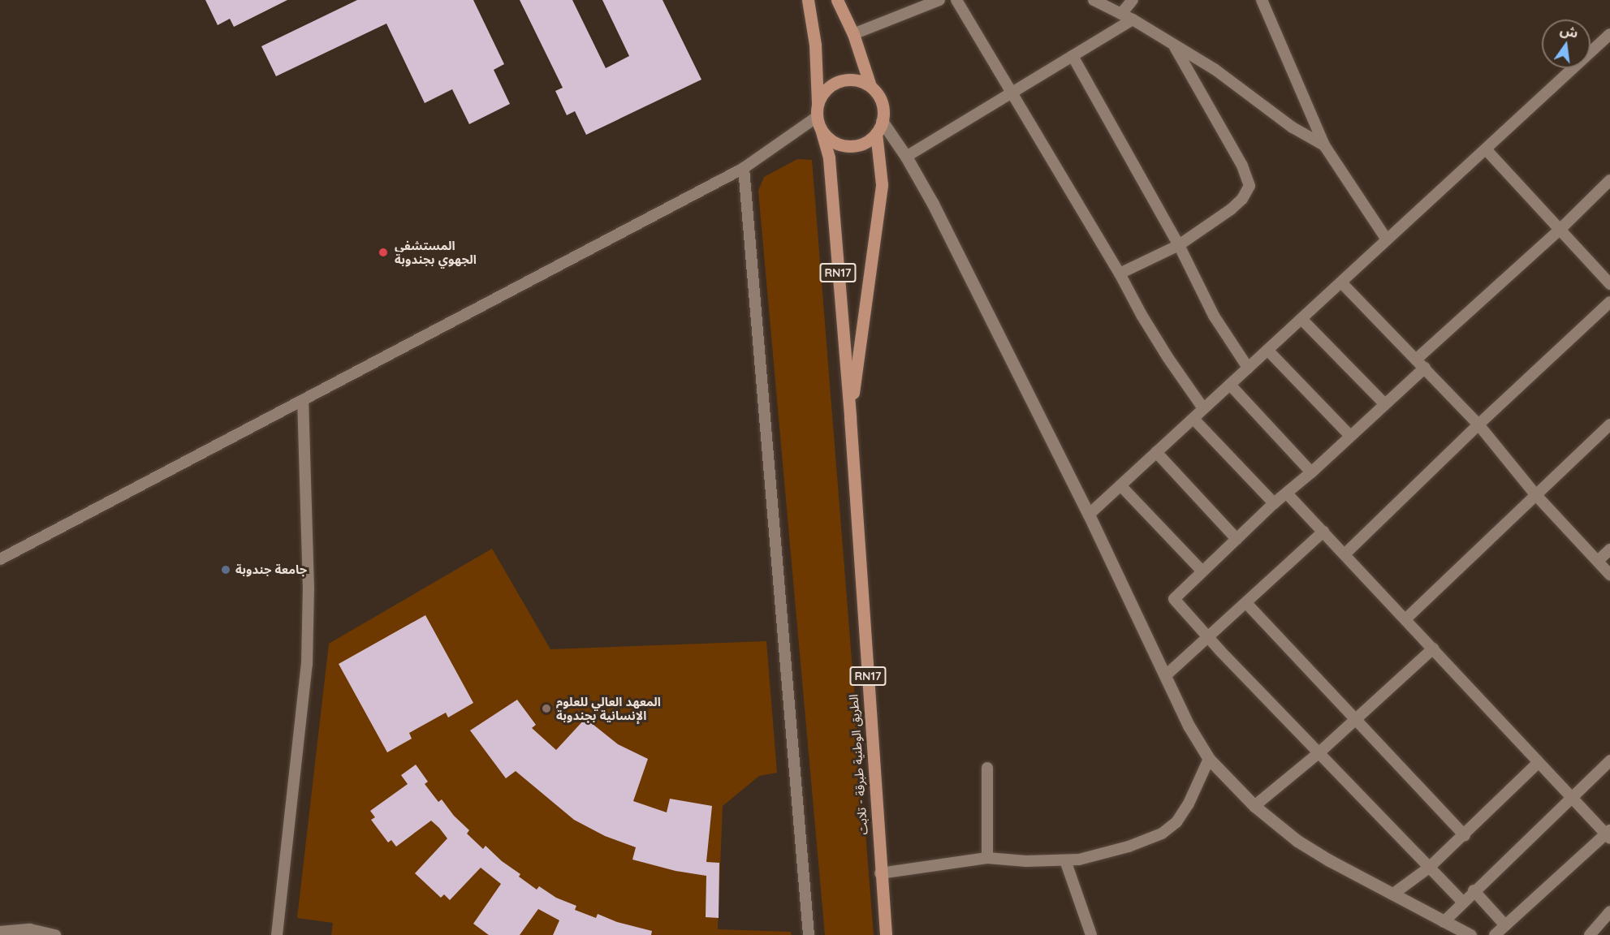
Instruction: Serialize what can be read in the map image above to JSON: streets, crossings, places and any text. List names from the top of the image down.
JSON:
{
  "streets": {
    "main road": ["RN17", "الطريق الوطنية طبرقة - تلابت"]
  },
  "crossings": [
    ["RN17", "الطريق الوطنية طبرقة - تلابت"]
  ],
  "places": ["المستشفى الجهوي بجندوبة", "جامعة جندوبة", "المعهد العالي للعلوم الإنسانية بجندوبة"],
  "north": "top"
}
